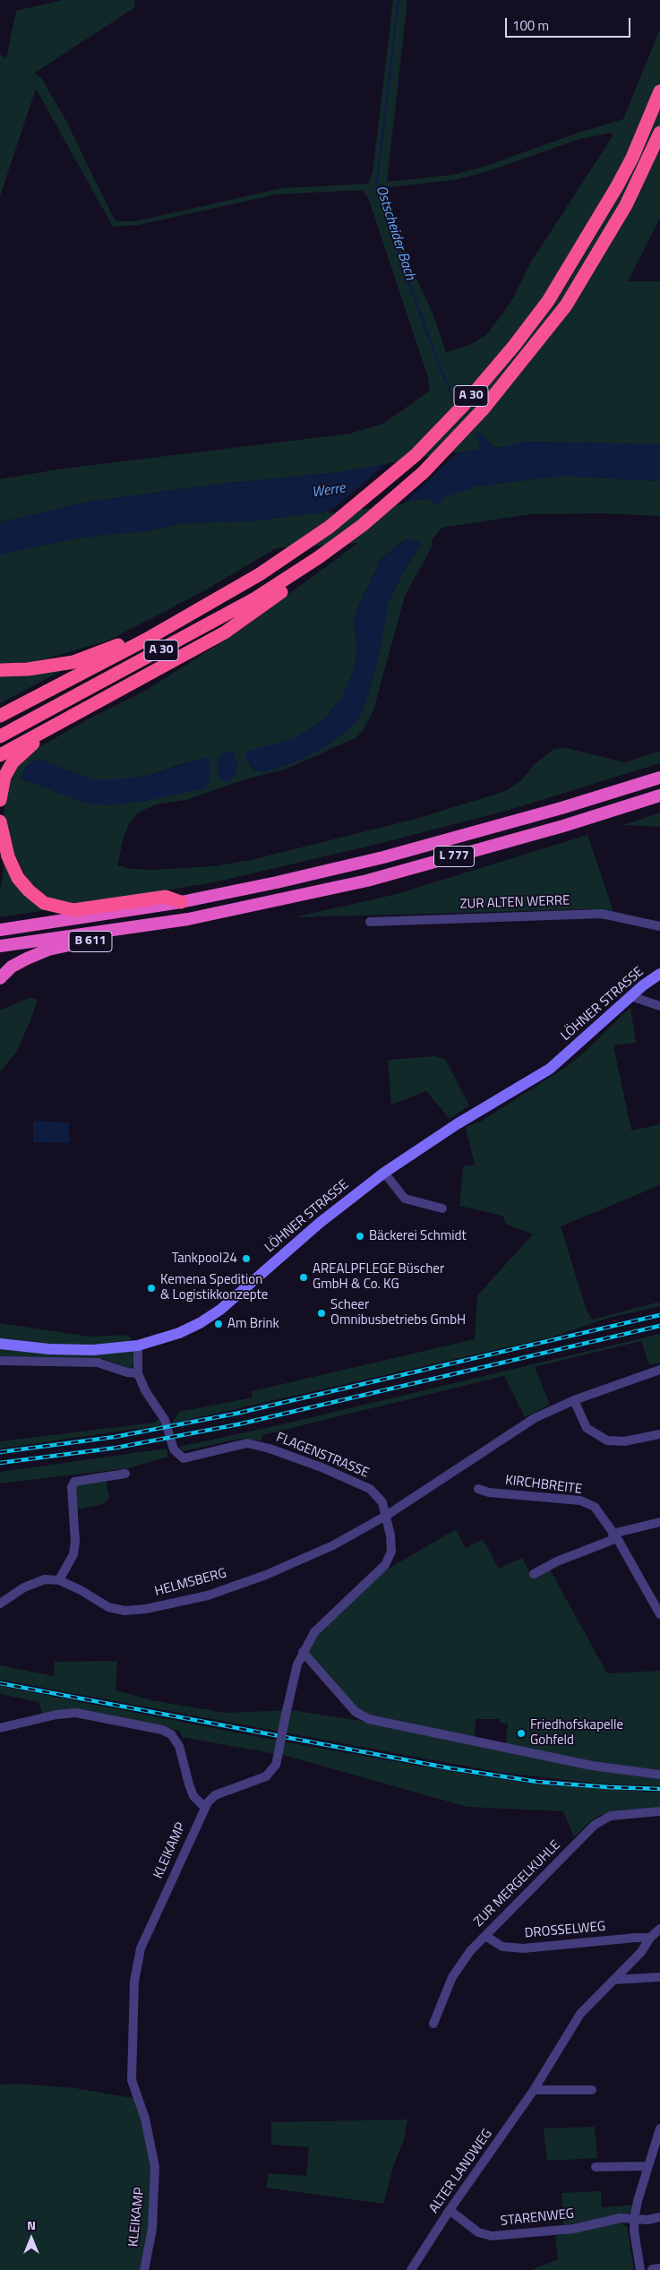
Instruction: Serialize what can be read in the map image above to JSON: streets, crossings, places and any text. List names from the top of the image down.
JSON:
{
  "streets": {
    "highway": ["A 30", "L 777", "B 611"],
    "main road": ["LÖHNER STRASSE"],
    "street": [
      "ZUR ALTEN WERRE",
      "FLAGENSTRASSE",
      "KIRCHBREITE",
      "HELMSBERG",
      "KLEIKAMP",
      "ZUR MERGELKUHLE",
      "DROSSELWEG",
      "ALTER LANDWEG",
      "STARENWEG"
    ]
  },
  "crossings": [
    ["L 777", "B 611"],
    ["LÖHNER STRASSE", "FLAGENSTRASSE"],
    ["FLAGENSTRASSE", "HELMSBERG"],
    ["FLAGENSTRASSE", "KLEIKAMP"],
    ["HELMSBERG", "KLEIKAMP"],
    ["ZUR MERGELKUHLE", "DROSSELWEG"],
    ["DROSSELWEG", "ALTER LANDWEG"],
    ["ALTER LANDWEG", "STARENWEG"]
  ],
  "water": ["Ostscheider Bach", "Werre"],
  "places": [
    "Bäckerei Schmidt",
    "Tankpool24",
    "AREALPFLEGE Büscher GmbH & Co. KG",
    "Kemena Spedition & Logistikkonzepte",
    "Scheer Omnibusbetriebs GmbH",
    "Am Brink",
    "Friedhofskapelle Gohfeld"
  ],
  "scale_bar": "100 m",
  "north": "top"
}
